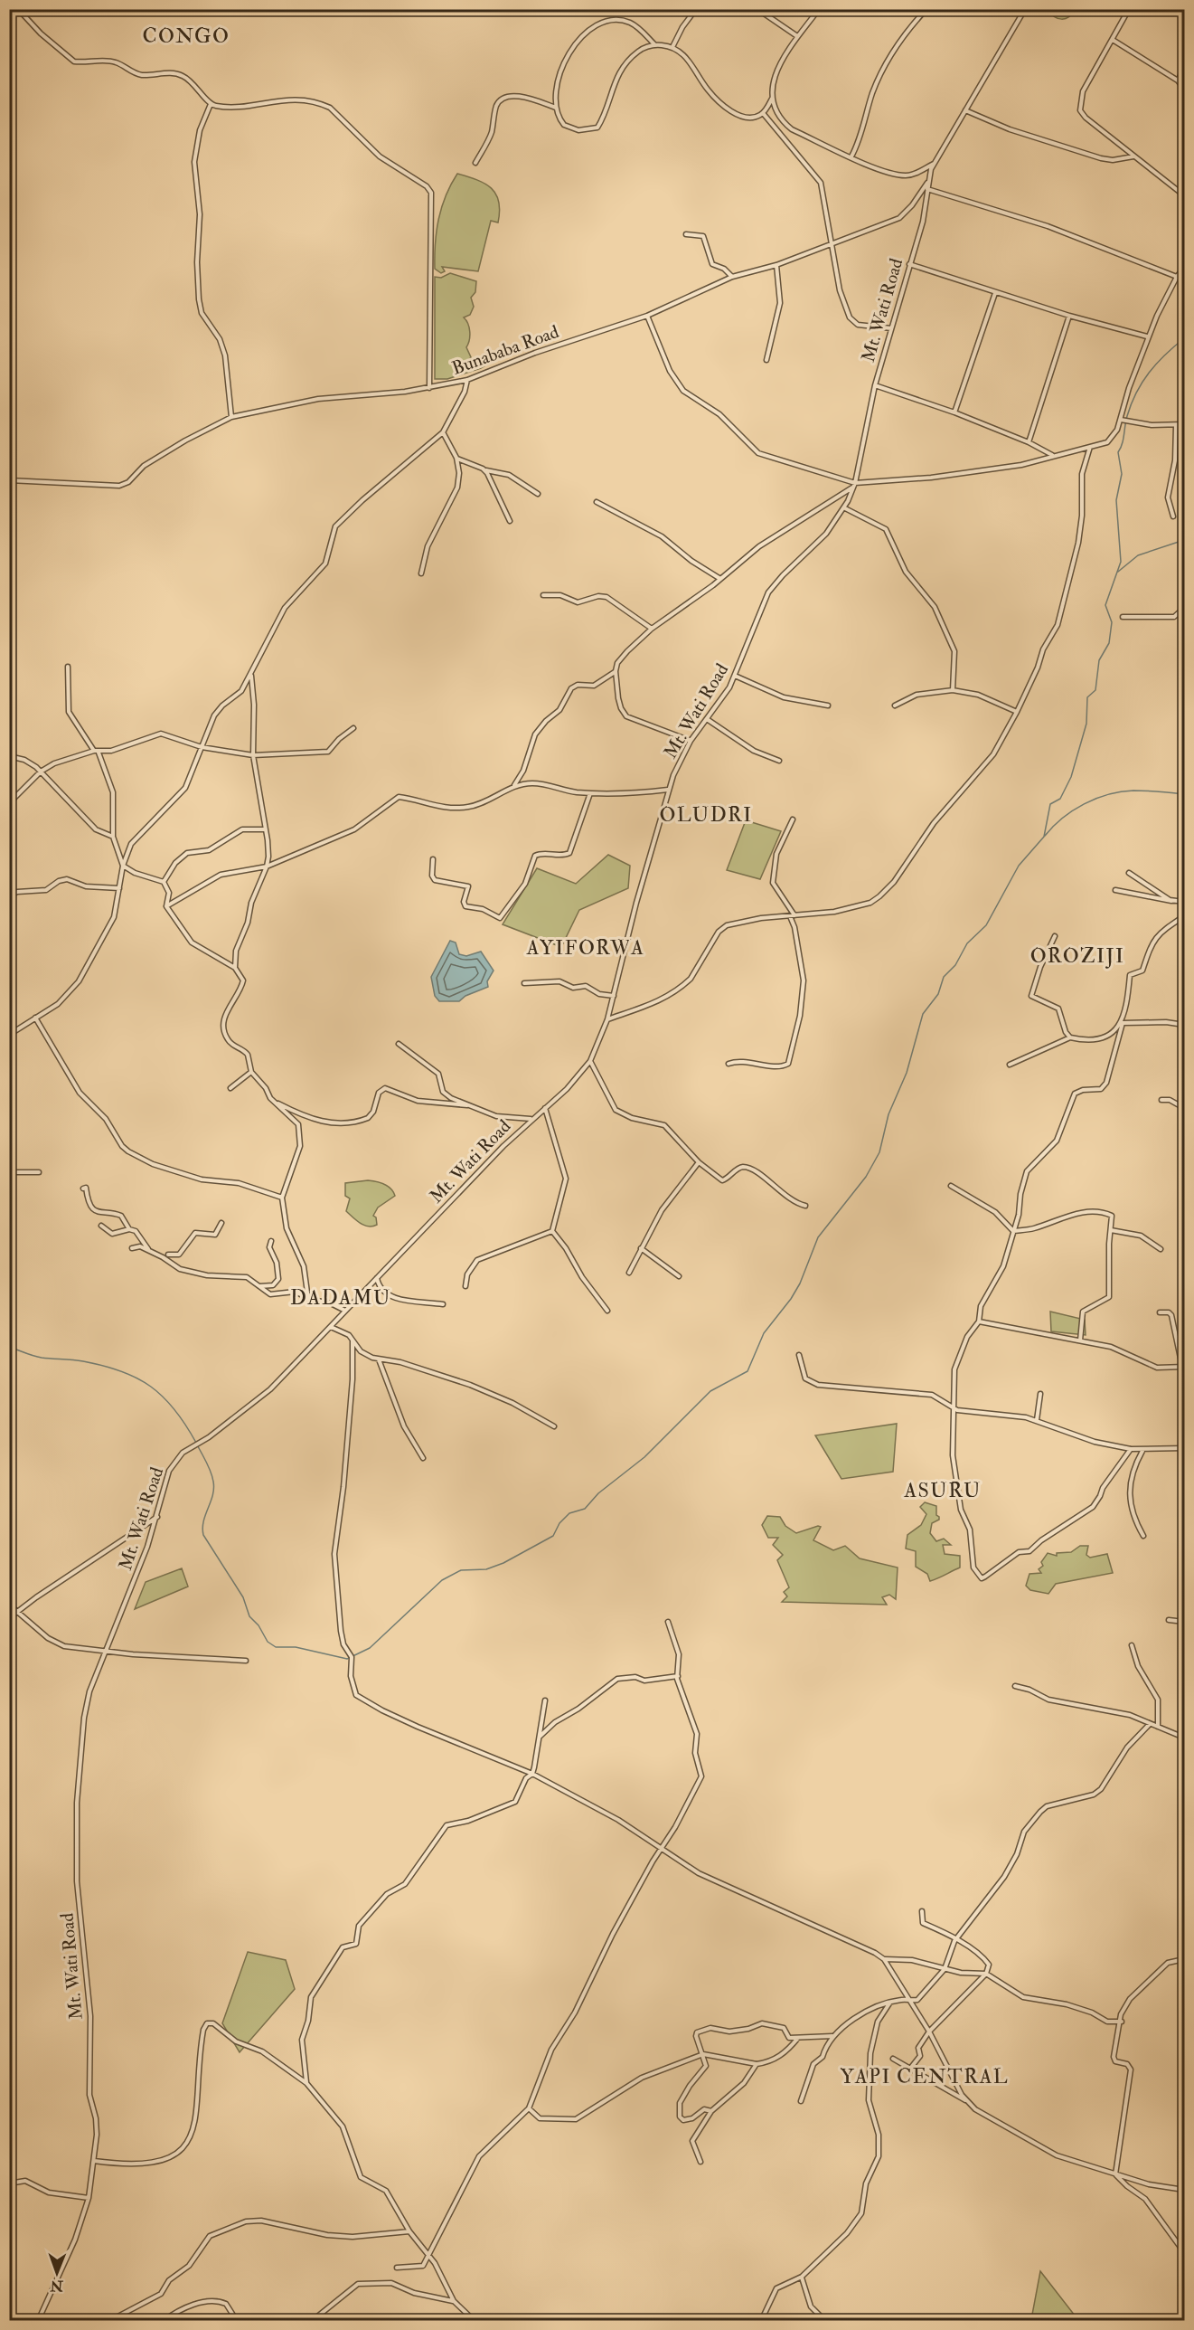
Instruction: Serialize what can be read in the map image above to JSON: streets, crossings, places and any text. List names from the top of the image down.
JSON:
{
  "streets": {
    "street": ["Mt. Wati Road", "Bunababa Road"]
  },
  "crossings": [
    ["Mt. Wati Road", "Bunababa Road"]
  ],
  "districts": [
    "CONGO",
    "OLUDRI",
    "AYIFORWA",
    "OROZIJI",
    "DADAMU",
    "ASURU",
    "YAPI CENTRAL"
  ],
  "north": "bottom"
}
